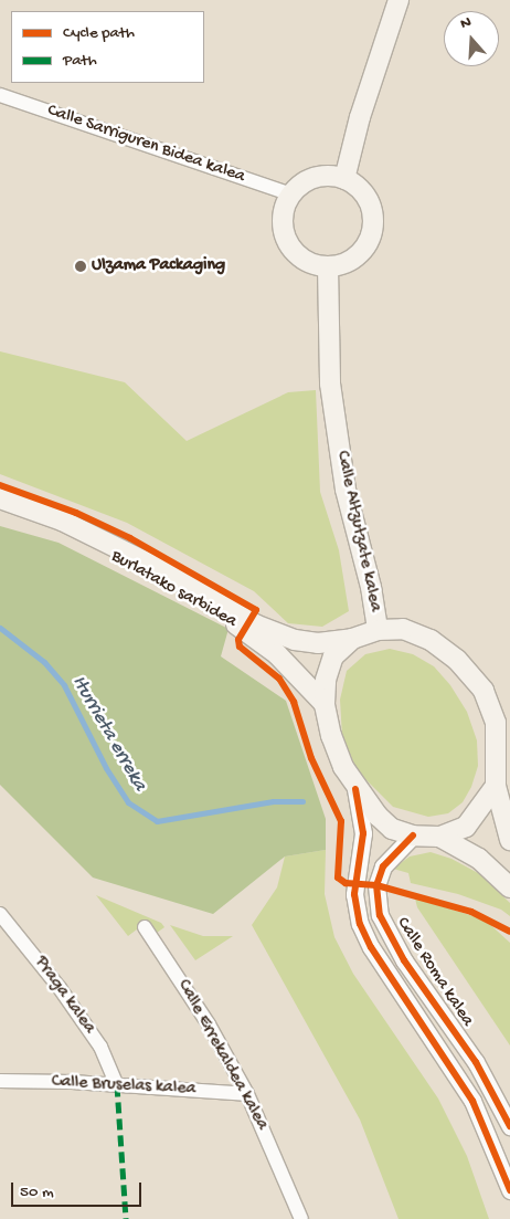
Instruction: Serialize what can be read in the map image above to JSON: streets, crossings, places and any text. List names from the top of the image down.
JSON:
{
  "streets": {
    "main road": ["Calle Altzutzate kalea", "Burlatako sarbidea"],
    "street": [
      "Calle Sarriguren Bidea kalea",
      "Calle Roma kalea",
      "Praga kalea",
      "Calle Errekaldea kalea",
      "Calle Bruselas kalea"
    ]
  },
  "crossings": [
    ["Calle Sarriguren Bidea kalea", "Calle Altzutzate kalea"],
    ["Calle Altzutzate kalea", "Burlatako sarbidea"],
    ["Calle Altzutzate kalea", "Calle Roma kalea"],
    ["Burlatako sarbidea", "Calle Roma kalea"],
    ["Praga kalea", "Calle Bruselas kalea"],
    ["Calle Errekaldea kalea", "Calle Bruselas kalea"]
  ],
  "water": ["Iturrieta erreka"],
  "places": ["Ulzama Packaging"],
  "legend": ["Cycle path", "Path"],
  "scale_bar": "50 m",
  "north": "top"
}
